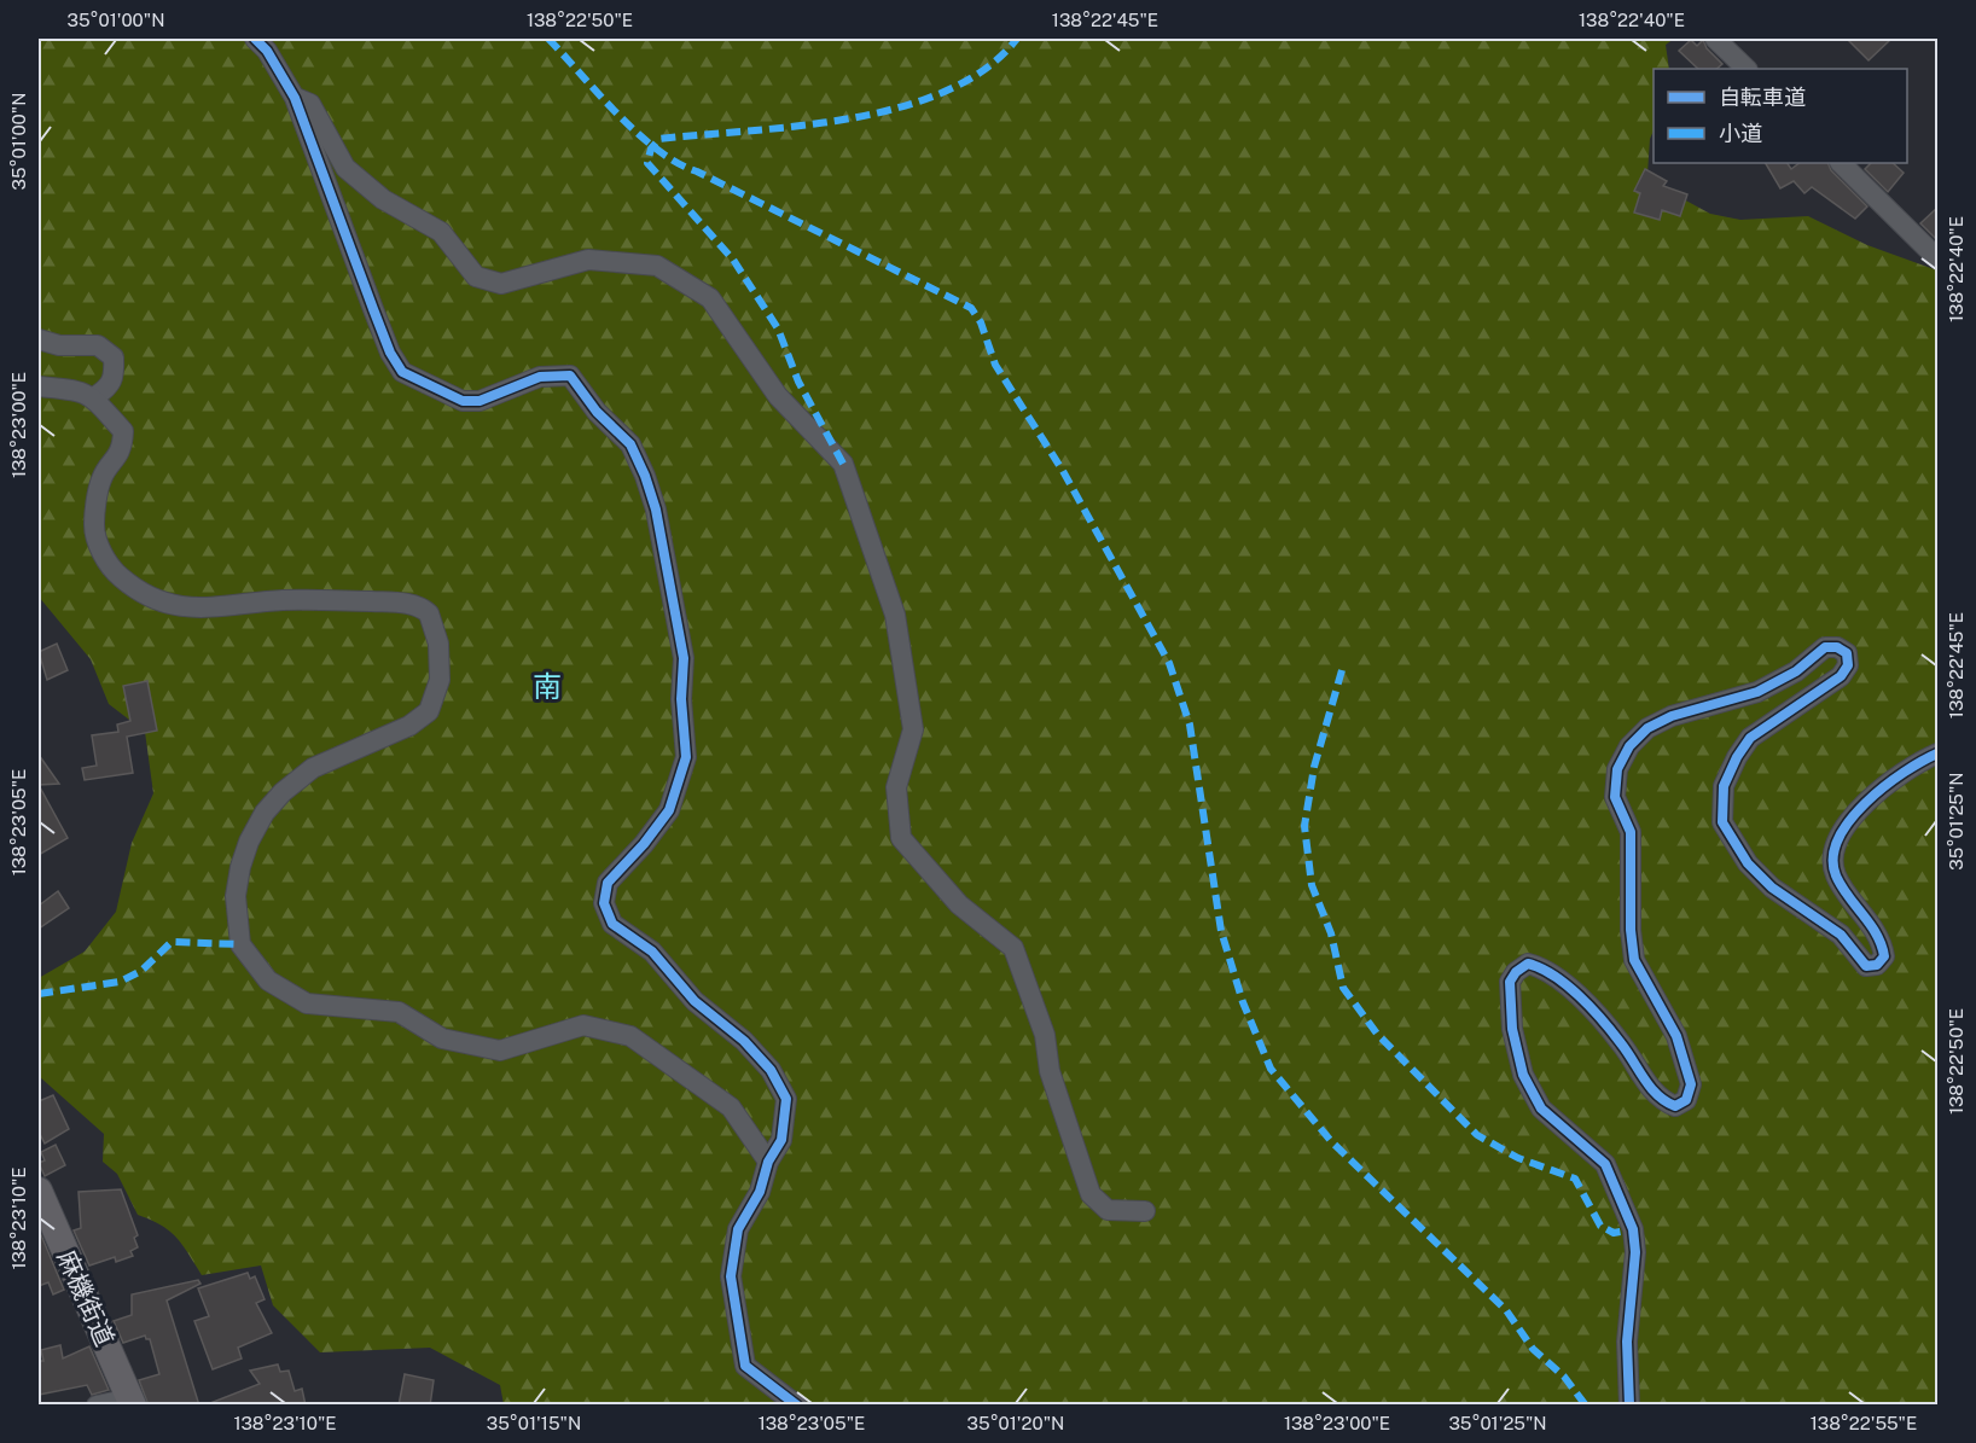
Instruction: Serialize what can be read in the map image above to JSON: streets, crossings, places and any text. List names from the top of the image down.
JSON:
{
  "streets": {
    "street": ["麻機街道"]
  },
  "districts": ["南"],
  "legend": ["自転車道", "小道"],
  "coordinates": [
    "35°01'00\"N",
    "138°22'50\"E",
    "138°22'45\"E",
    "138°22'40\"E",
    "138°23'00\"E",
    "35°01'25\"N",
    "138°23'05\"E",
    "138°23'10\"E",
    "35°01'15\"N",
    "35°01'20\"N",
    "138°22'55\"E"
  ]
}
